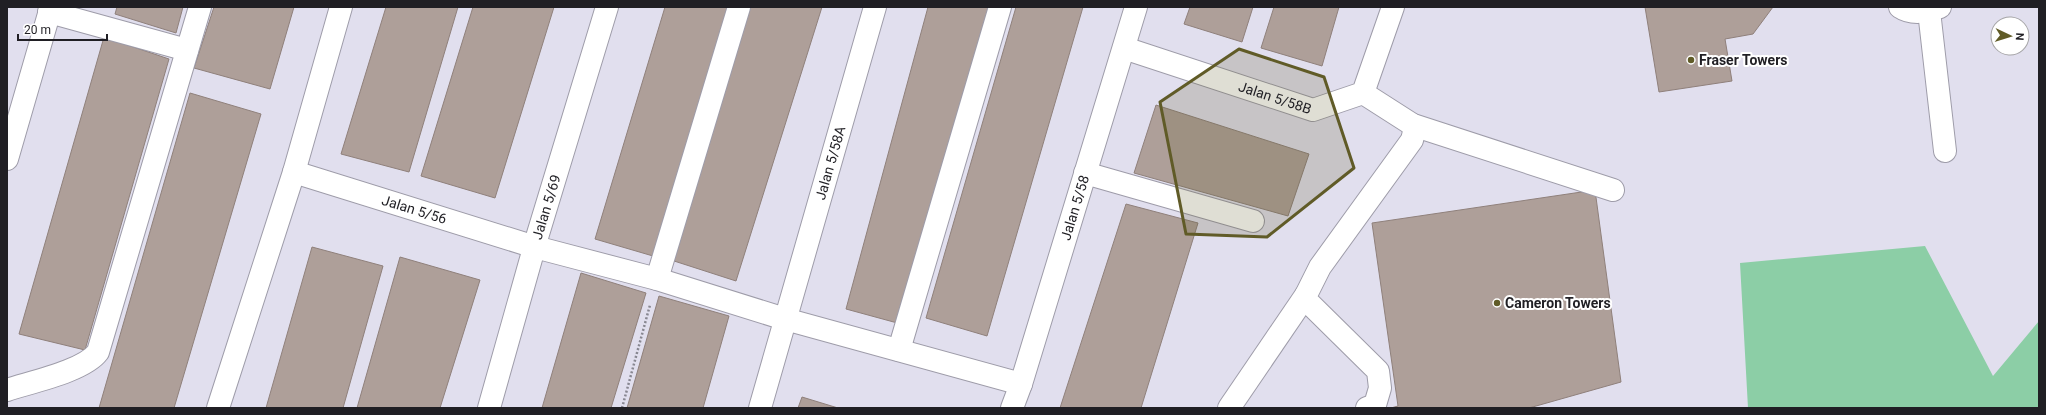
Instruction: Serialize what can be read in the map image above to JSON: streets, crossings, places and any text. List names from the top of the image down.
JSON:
{
  "streets": {
    "street": [
      "Jalan 5/58B",
      "Jalan 5/58A",
      "Jalan 5/69",
      "Jalan 5/58",
      "Jalan 5/56"
    ]
  },
  "crossings": [
    ["Jalan 5/58B", "Jalan 5/58"],
    ["Jalan 5/58A", "Jalan 5/56"],
    ["Jalan 5/69", "Jalan 5/56"]
  ],
  "places": ["Fraser Towers", "Cameron Towers"],
  "scale_bar": "20 m",
  "north": "right"
}
